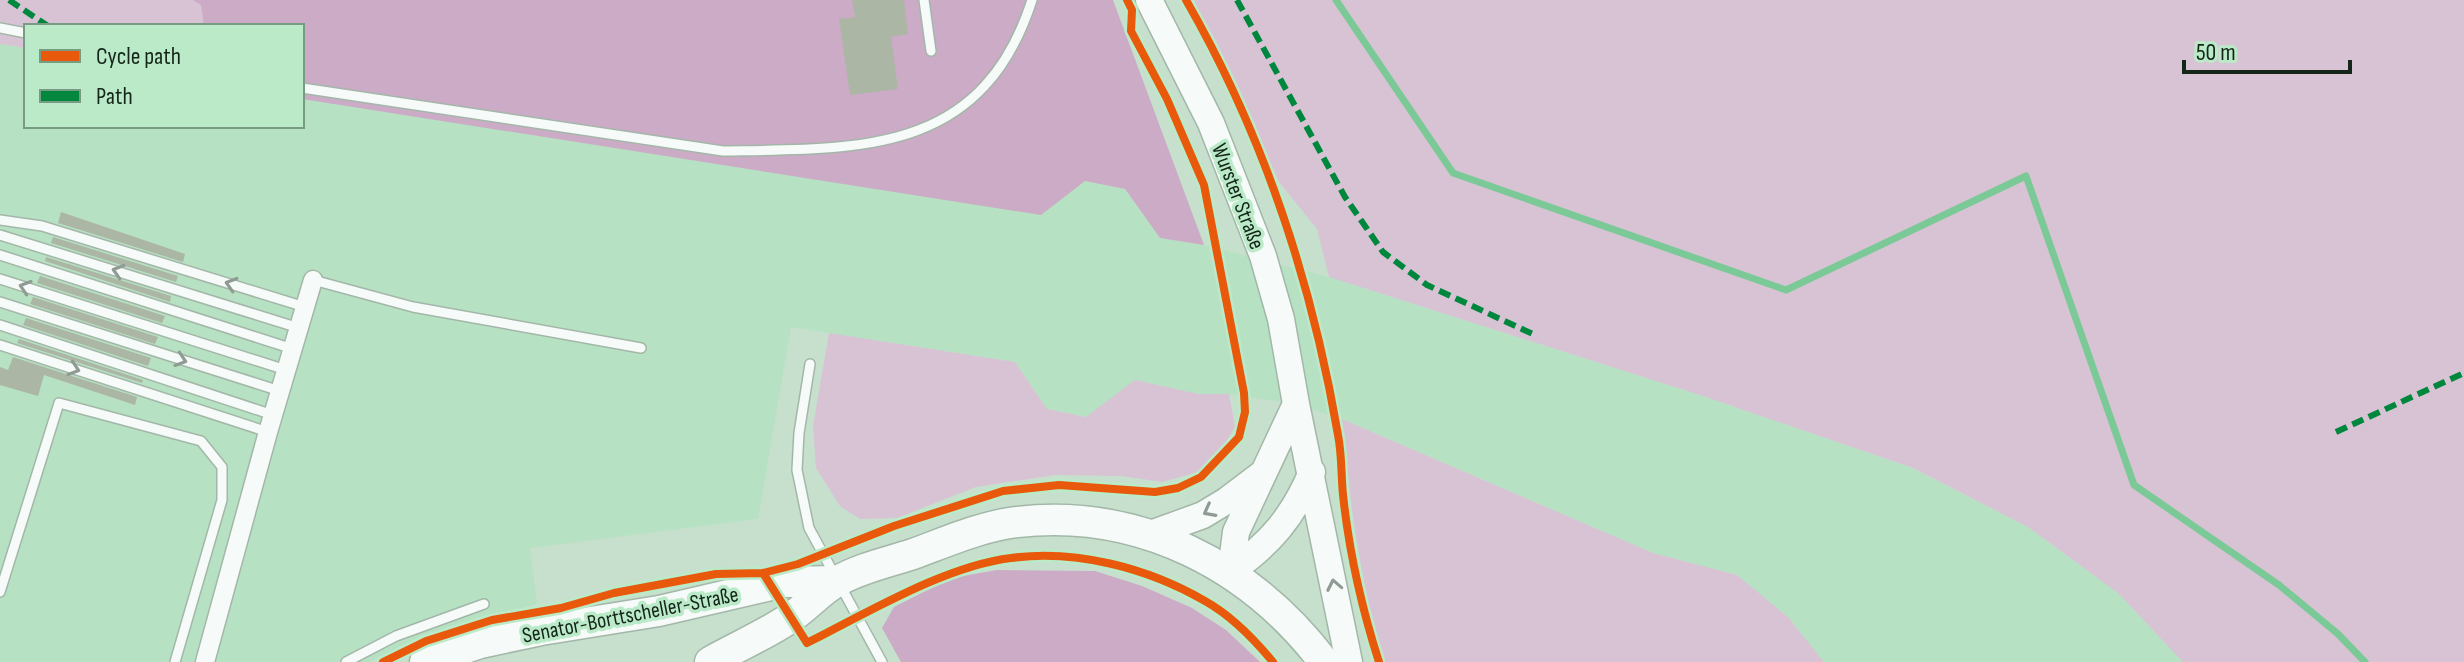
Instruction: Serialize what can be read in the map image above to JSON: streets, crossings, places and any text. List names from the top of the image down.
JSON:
{
  "streets": {
    "main road": ["Wurster Straße", "Senator-Borttscheller-Straße"]
  },
  "legend": ["Cycle path", "Path"],
  "scale_bar": "50 m"
}
